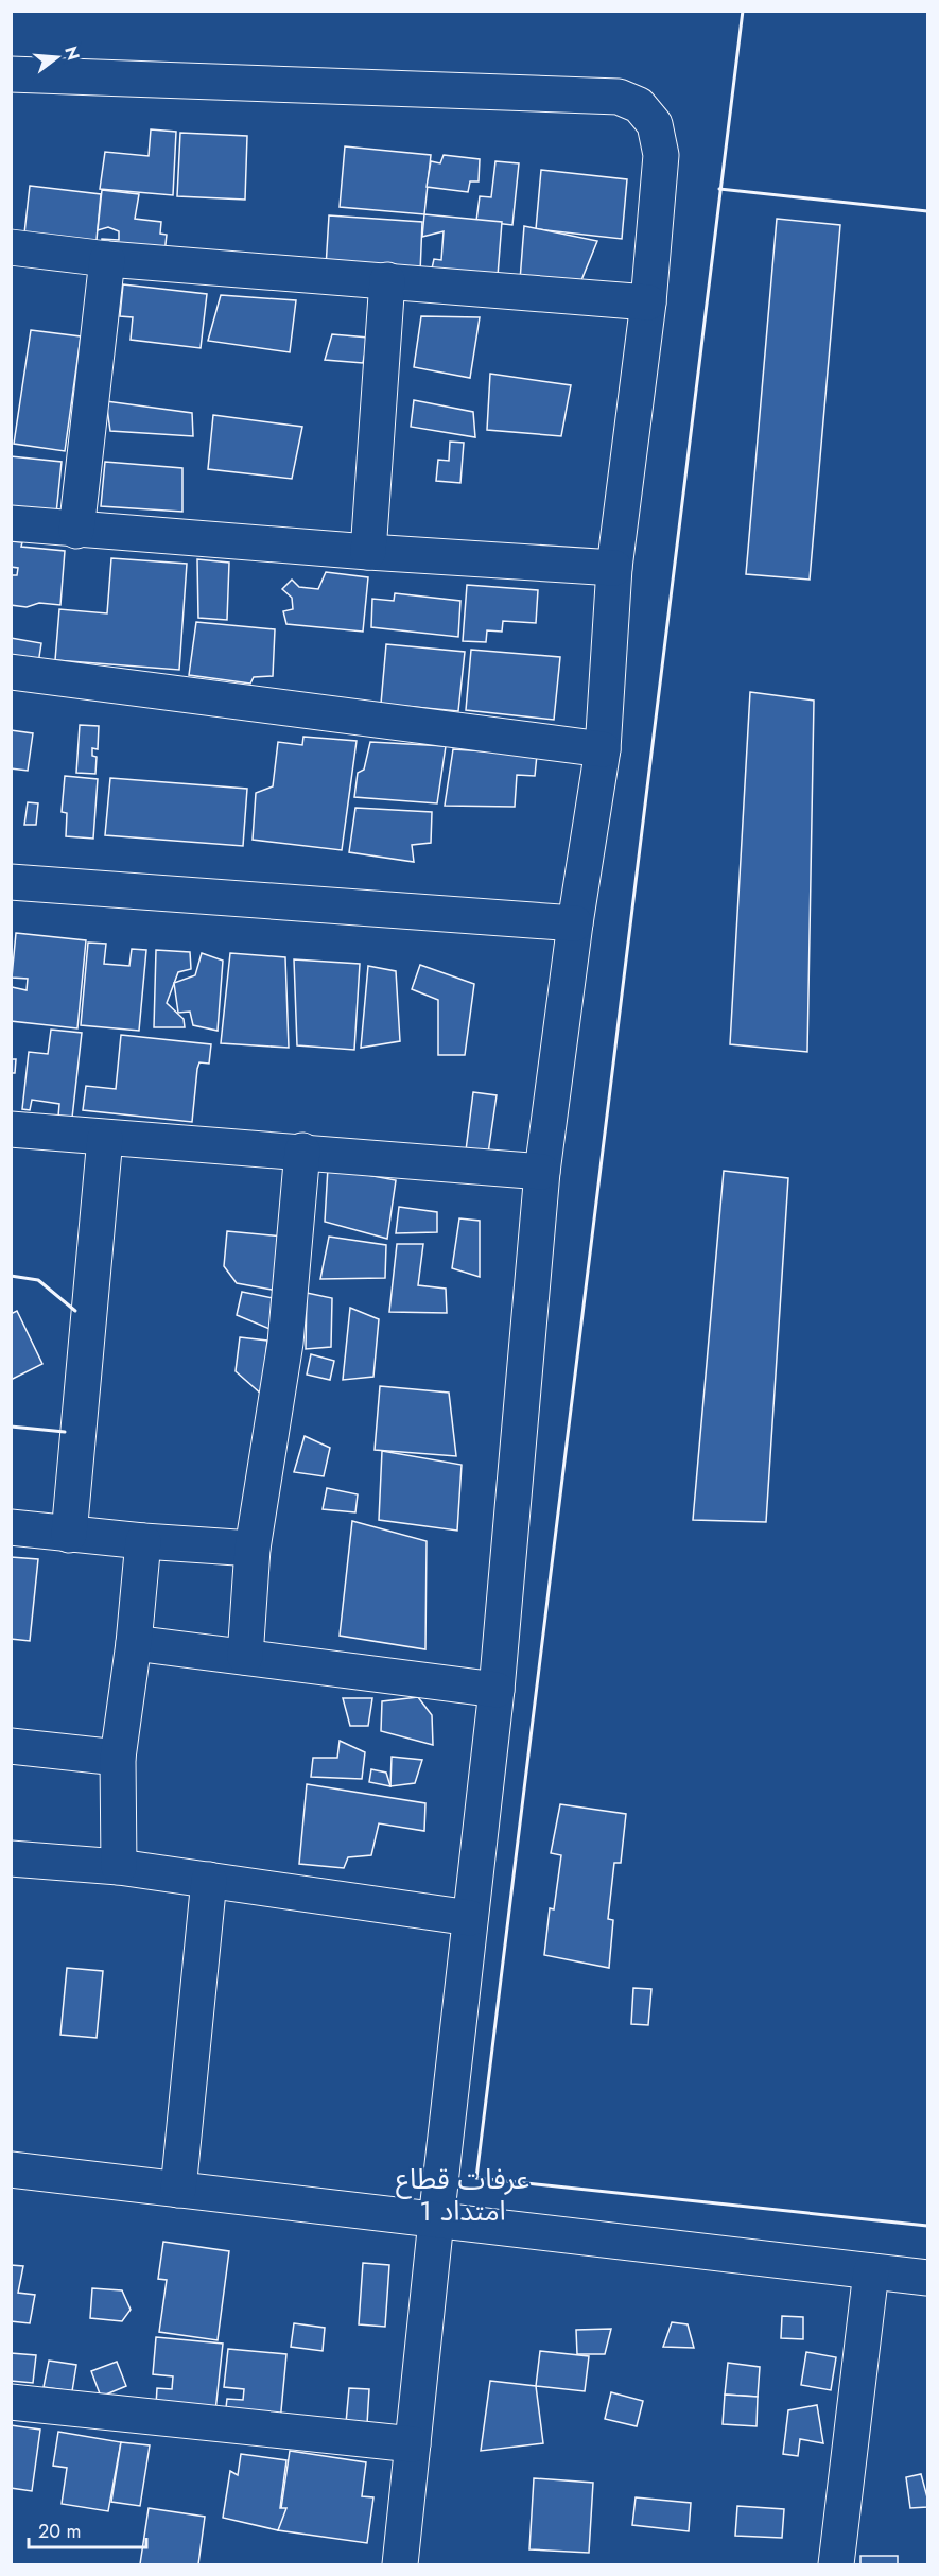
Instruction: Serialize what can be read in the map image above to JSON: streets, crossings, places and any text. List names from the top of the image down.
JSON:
{
  "districts": ["عرفات قطاع 1 امتداد"],
  "scale_bar": "20 m",
  "north": "right"
}
